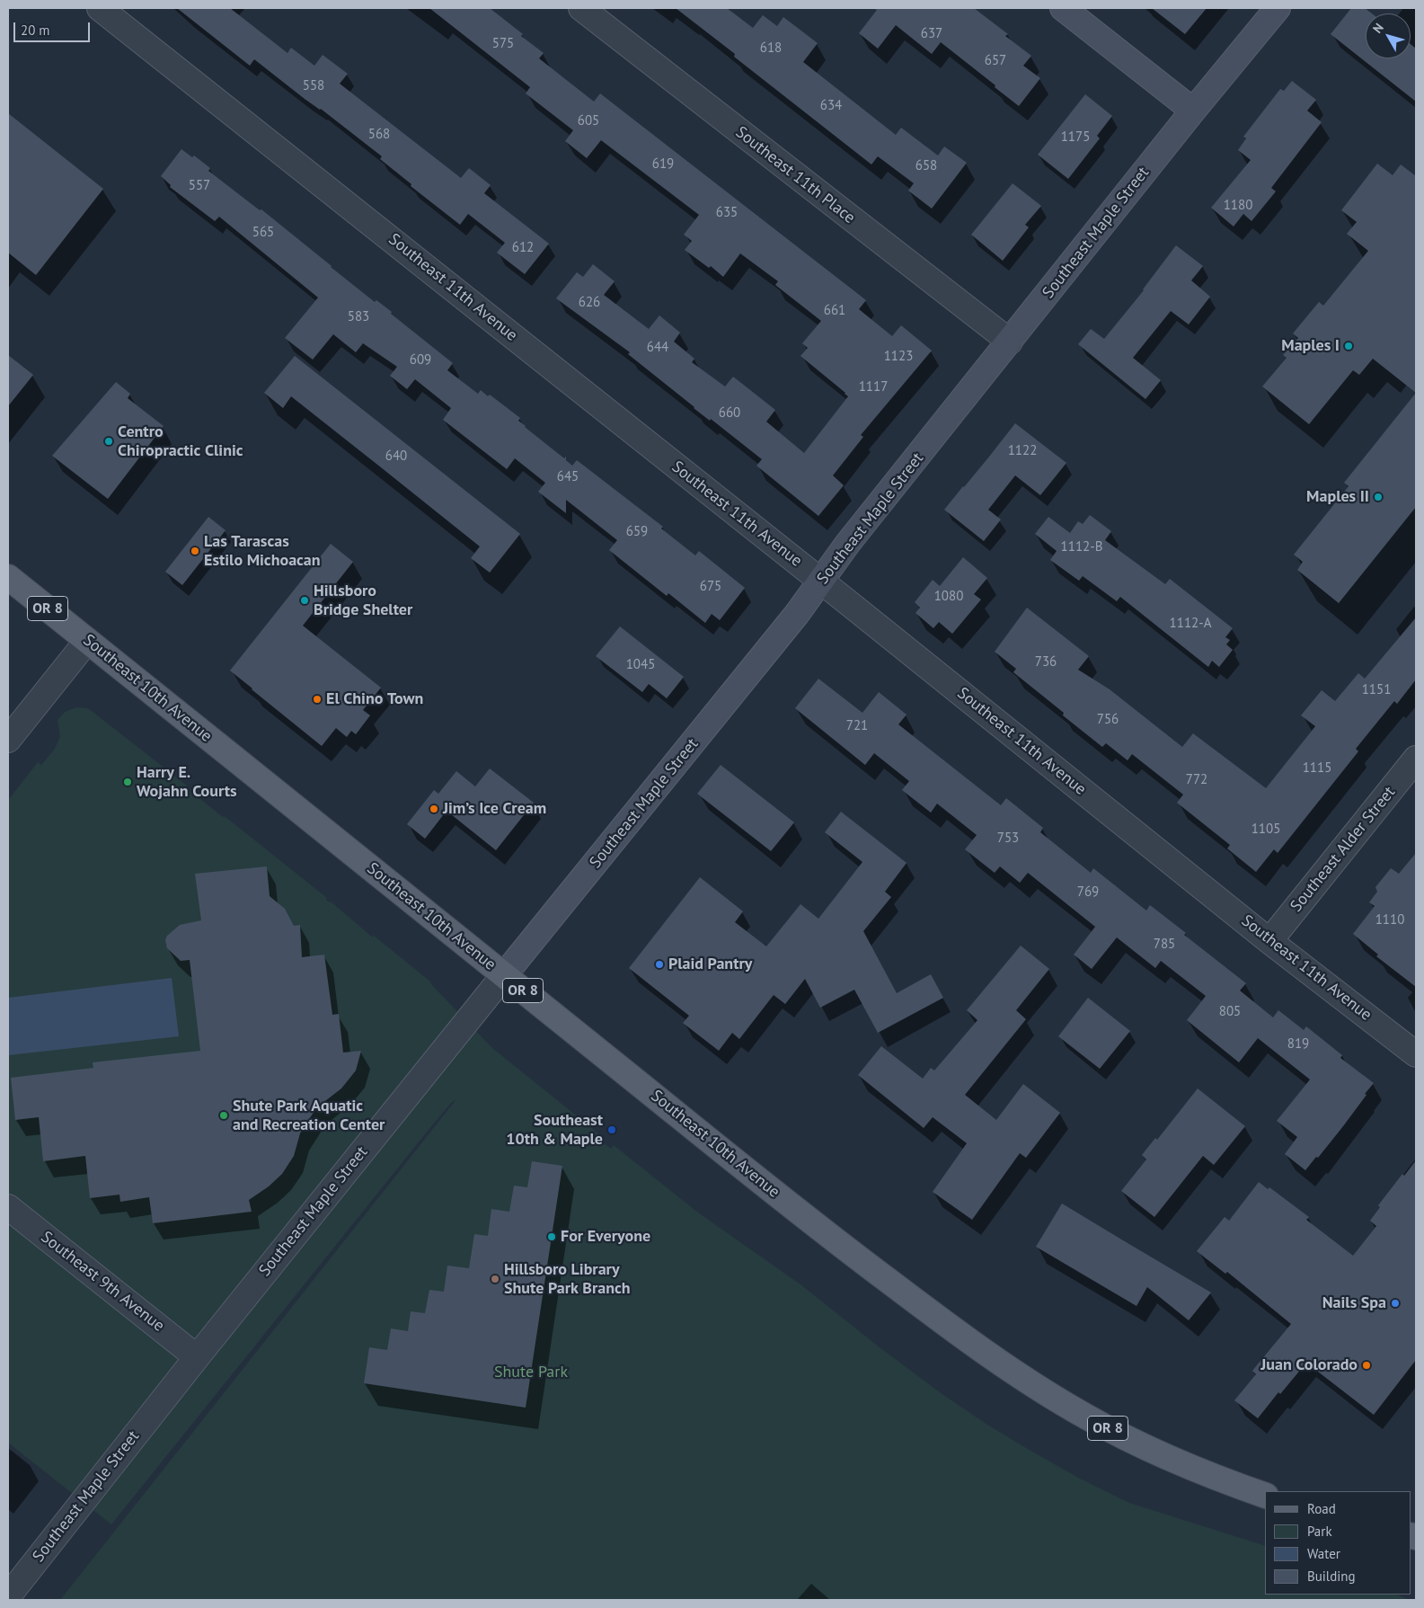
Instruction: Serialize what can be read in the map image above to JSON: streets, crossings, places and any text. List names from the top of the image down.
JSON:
{
  "streets": {
    "main road": ["OR 8", "Southeast 10th Avenue"],
    "street": [
      "Southeast 11th Place",
      "Southeast Maple Street",
      "Southeast 11th Avenue",
      "Southeast Alder Street",
      "Southeast 9th Avenue"
    ]
  },
  "crossings": [
    ["Southeast 11th Place", "Southeast Maple Street"],
    ["Southeast Maple Street", "Southeast 11th Avenue"],
    ["Southeast Maple Street", "Southeast 10th Avenue"],
    ["Southeast Maple Street", "Southeast 9th Avenue"],
    ["Southeast 11th Avenue", "Southeast Alder Street"]
  ],
  "parks": ["Shute Park"],
  "places": [
    "Maples I",
    "Centro Chiropractic Clinic",
    "Maples II",
    "Las Tarascas Estilo Michoacan",
    "Hillsboro Bridge Shelter",
    "El Chino Town",
    "Harry E. Wojahn Courts",
    "Jim’s Ice Cream",
    "Plaid Pantry",
    "Shute Park Aquatic and Recreation Center",
    "Southeast 10th & Maple",
    "For Everyone",
    "Hillsboro Library Shute Park Branch",
    "Nails Spa",
    "Juan Colorado"
  ],
  "house_numbers": [
    "637",
    "575",
    "618",
    "657",
    "558",
    "634",
    "605",
    "568",
    "1175",
    "619",
    "658",
    "557",
    "1180",
    "635",
    "565",
    "612",
    "626",
    "661",
    "583",
    "644",
    "1123",
    "609",
    "1117",
    "660",
    "1122",
    "640",
    "645",
    "659",
    "1112-B",
    "675",
    "1080",
    "1112-A",
    "736",
    "1045",
    "1151",
    "756",
    "721",
    "1115",
    "772",
    "1105",
    "753",
    "769",
    "1110",
    "785",
    "805",
    "819"
  ],
  "legend": [
    "Road",
    "Park",
    "Water",
    "Building"
  ],
  "scale_bar": "20 m",
  "north": "top left"
}
